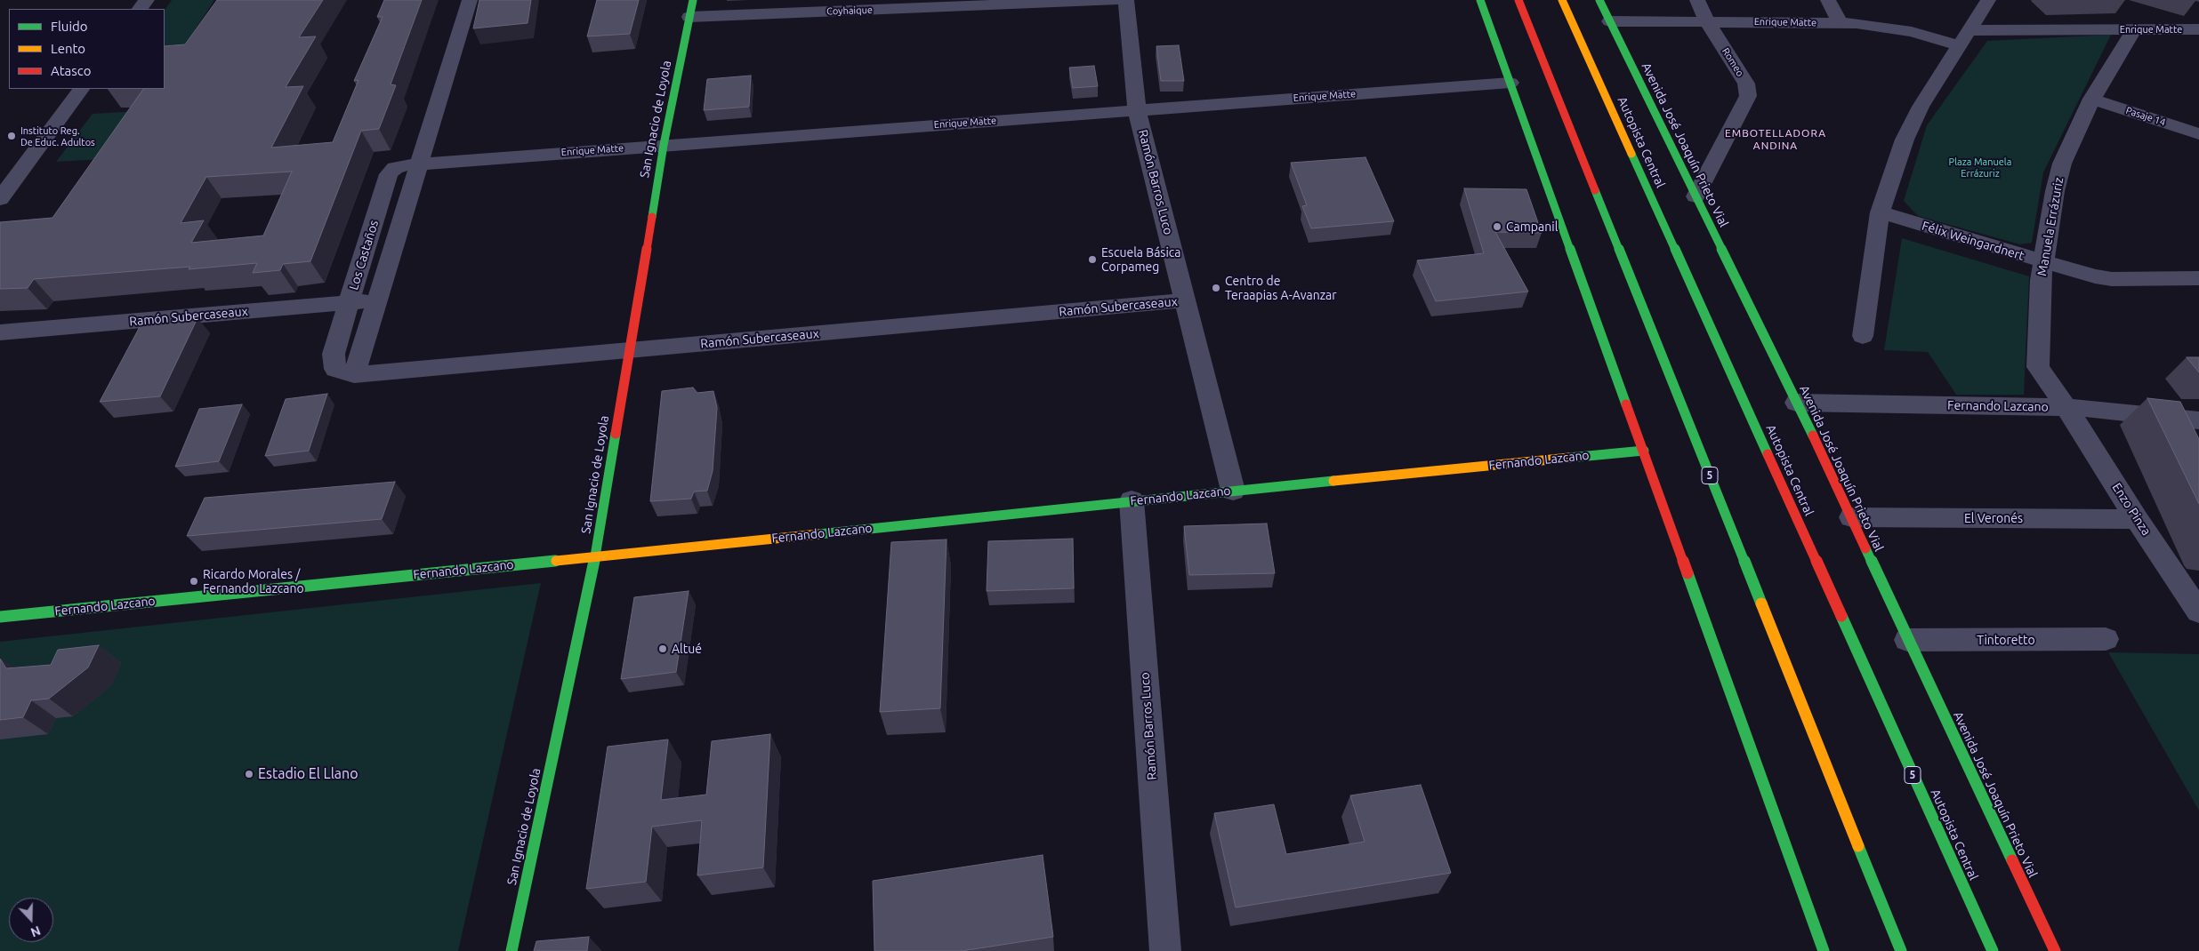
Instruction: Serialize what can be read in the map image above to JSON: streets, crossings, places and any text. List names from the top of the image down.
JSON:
{
  "streets": {
    "main road": [
      "San Ignacio de Loyola",
      "Autopista Central",
      "Avenida José Joaquín Prieto Vial",
      "Fernando Lazcano",
      "5"
    ],
    "street": [
      "Coyhaique",
      "Enrique Matte",
      "Romeo",
      "Pasaje 14",
      "Ramón Barros Luco",
      "Manuela Errázuriz",
      "Félix Weingardnert",
      "Los Castaños",
      "Ramón Subercaseaux",
      "Enzo Pinza",
      "El Veronés",
      "Tintoretto"
    ]
  },
  "crossings": [
    ["Coyhaique", "San Ignacio de Loyola"],
    ["Enrique Matte", "Romeo"],
    ["Enrique Matte", "San Ignacio de Loyola"],
    ["Enrique Matte", "Avenida José Joaquín Prieto Vial"],
    ["Enrique Matte", "Ramón Barros Luco"],
    ["Enrique Matte", "Manuela Errázuriz"],
    ["Enrique Matte", "Los Castaños"],
    ["Romeo", "Avenida José Joaquín Prieto Vial"],
    ["Pasaje 14", "Manuela Errázuriz"],
    ["San Ignacio de Loyola", "Ramón Subercaseaux"],
    ["San Ignacio de Loyola", "Fernando Lazcano"],
    ["Avenida José Joaquín Prieto Vial", "Fernando Lazcano"],
    ["Avenida José Joaquín Prieto Vial", "El Veronés"],
    ["Avenida José Joaquín Prieto Vial", "Tintoretto"],
    ["Ramón Barros Luco", "Ramón Subercaseaux"],
    ["Ramón Barros Luco", "Fernando Lazcano"],
    ["Manuela Errázuriz", "Félix Weingardnert"],
    ["Manuela Errázuriz", "Fernando Lazcano"],
    ["Manuela Errázuriz", "Enzo Pinza"],
    ["Los Castaños", "Ramón Subercaseaux"],
    ["Fernando Lazcano", "Enzo Pinza"],
    ["Enzo Pinza", "El Veronés"]
  ],
  "districts": ["EMBOTELLADORA ANDINA"],
  "parks": ["Plaza Manuela Errázuriz"],
  "places": [
    "Instituto Reg. De Educ. Adultos",
    "Campanil",
    "Escuela Básica Corpameg",
    "Centro de Teraapias A-Avanzar",
    "Ricardo Morales / Fernando Lazcano",
    "Altué",
    "Estadio El Llano"
  ],
  "legend": ["Fluido", "Lento", "Atasco"],
  "north": "bottom"
}
